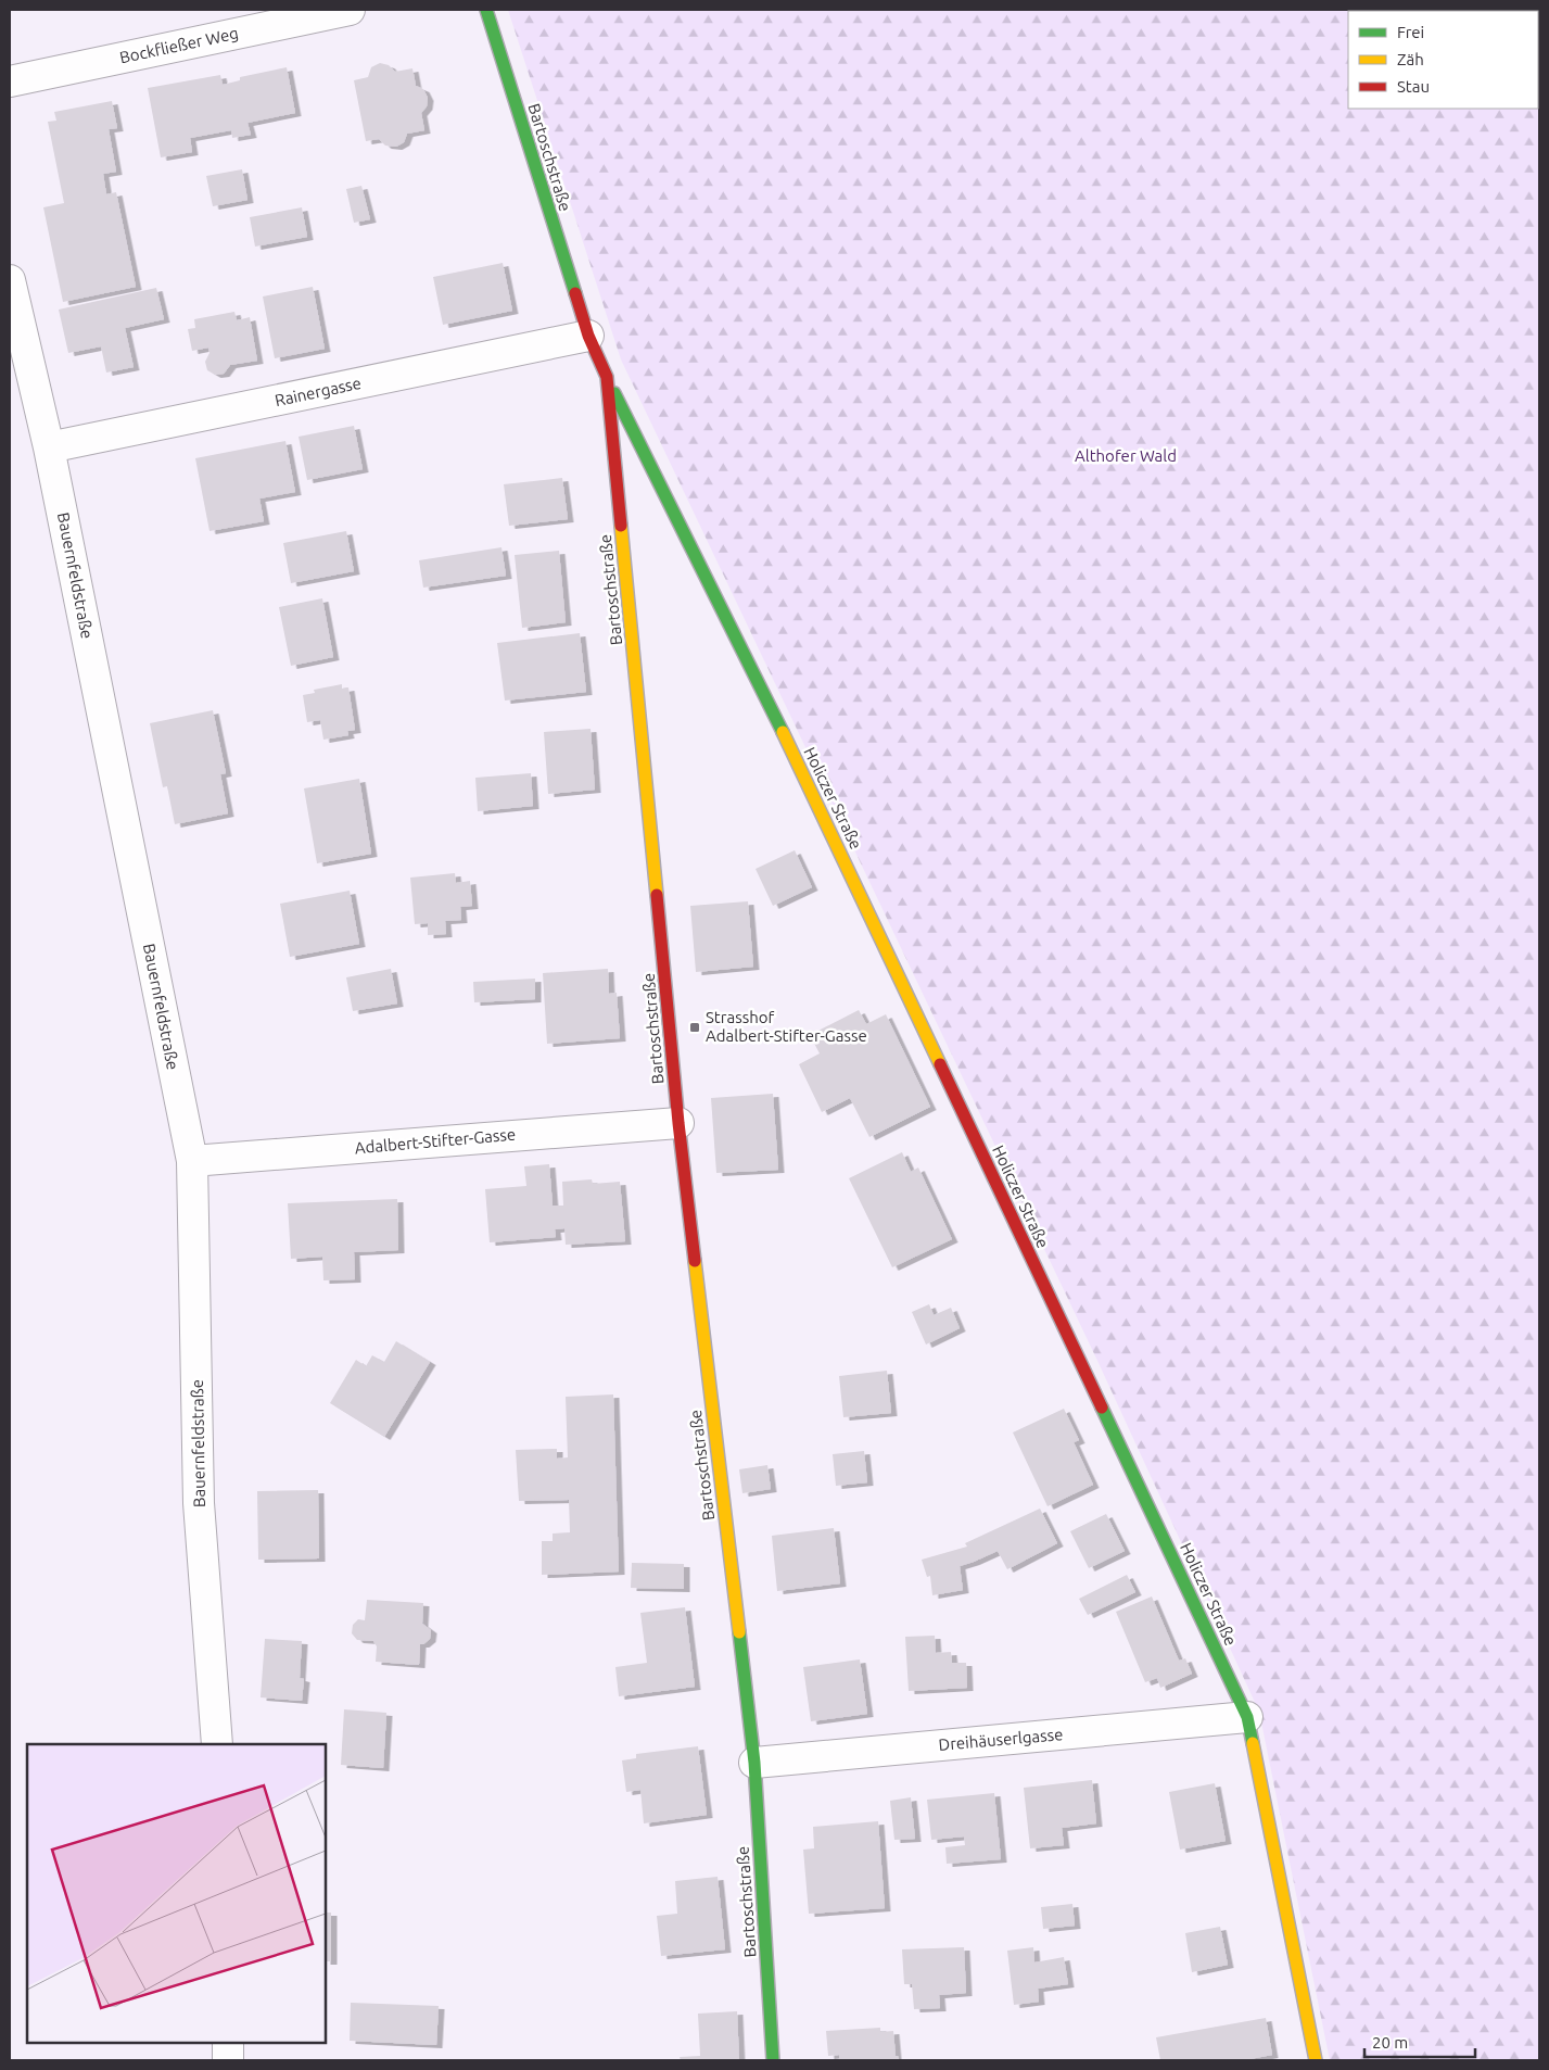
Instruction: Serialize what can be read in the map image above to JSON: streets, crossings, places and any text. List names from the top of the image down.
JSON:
{
  "streets": {
    "street": [
      "Bockfließer Weg",
      "Bartoschstraße",
      "Rainergasse",
      "Bauernfeldstraße",
      "Holiczer Straße",
      "Adalbert-Stifter-Gasse",
      "Dreihäuserlgasse"
    ]
  },
  "crossings": [
    ["Bartoschstraße", "Rainergasse"],
    ["Bartoschstraße", "Holiczer Straße"],
    ["Bartoschstraße", "Adalbert-Stifter-Gasse"],
    ["Bartoschstraße", "Dreihäuserlgasse"],
    ["Rainergasse", "Bauernfeldstraße"],
    ["Bauernfeldstraße", "Adalbert-Stifter-Gasse"],
    ["Holiczer Straße", "Dreihäuserlgasse"]
  ],
  "parks": ["Althofer Wald"],
  "places": {
    "transit": ["Strasshof Adalbert-Stifter-Gasse"]
  },
  "legend": ["Frei", "Zäh", "Stau"],
  "scale_bar": "20 m"
}
